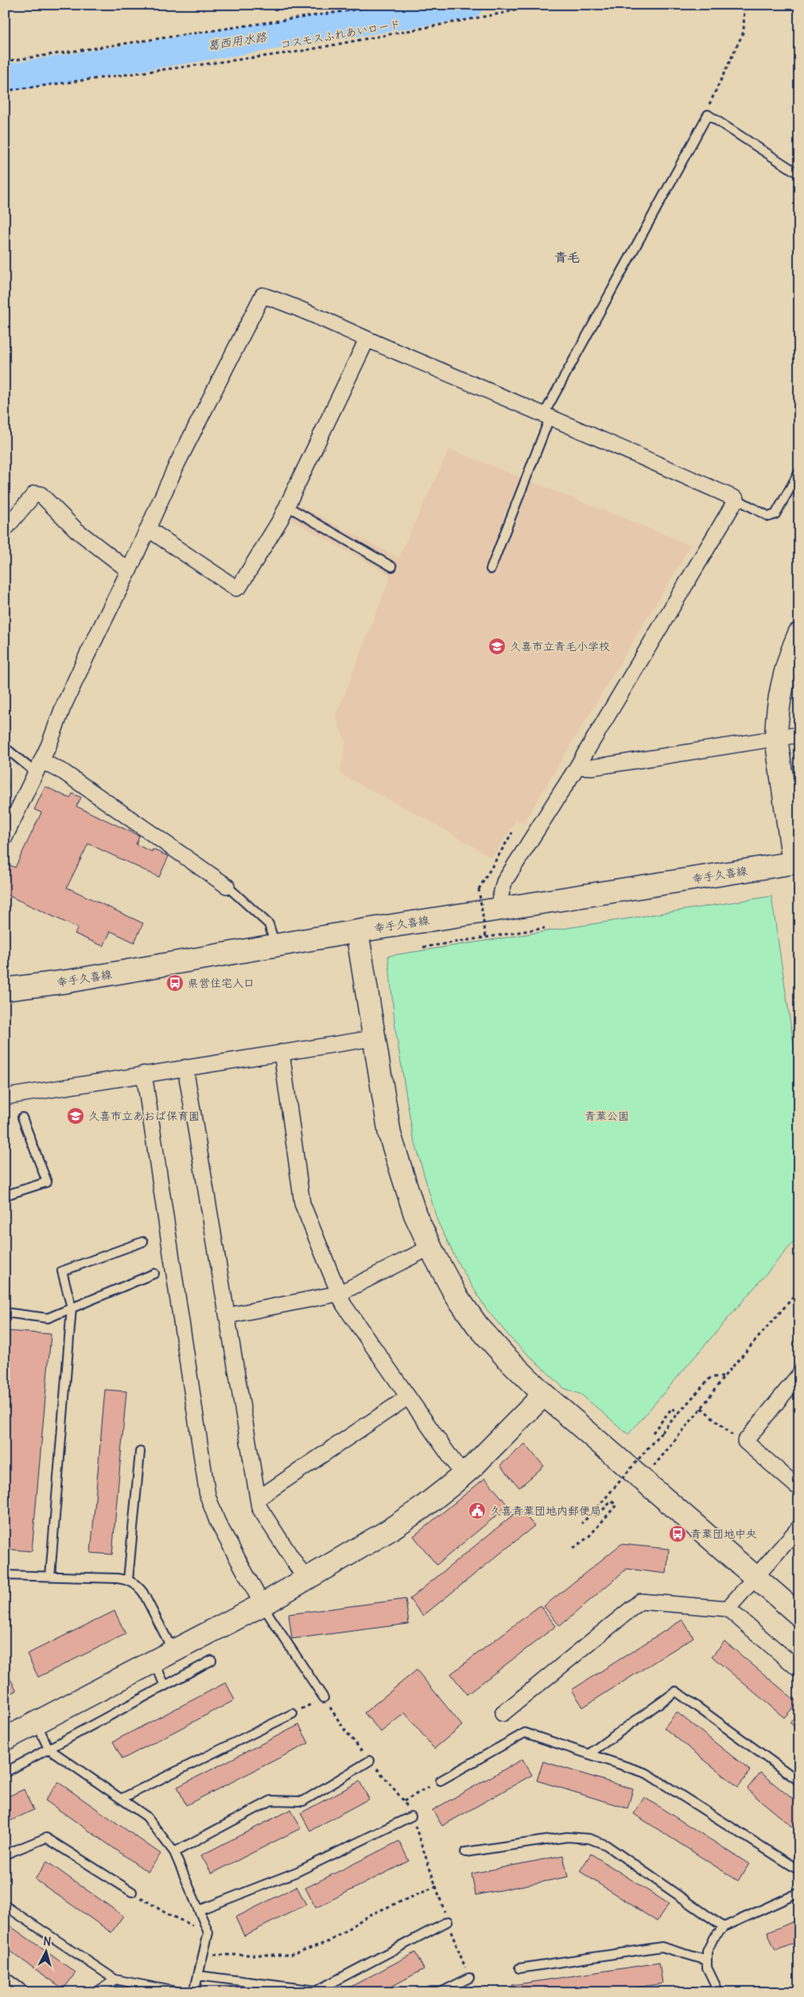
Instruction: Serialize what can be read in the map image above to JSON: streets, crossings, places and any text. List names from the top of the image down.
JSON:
{
  "streets": {
    "street": ["幸手久喜線"],
    "path": ["コスモスふれあいロード"]
  },
  "districts": ["青毛"],
  "water": ["葛西用水路"],
  "parks": ["青葉公園"],
  "places": {
    "school or university": ["久喜市立青毛小学校", "久喜市立あおば保育園"],
    "bus stop": ["県営住宅入口", "青葉団地中央"],
    "public building": ["久喜青葉団地内郵便局"]
  },
  "north": "top"
}
